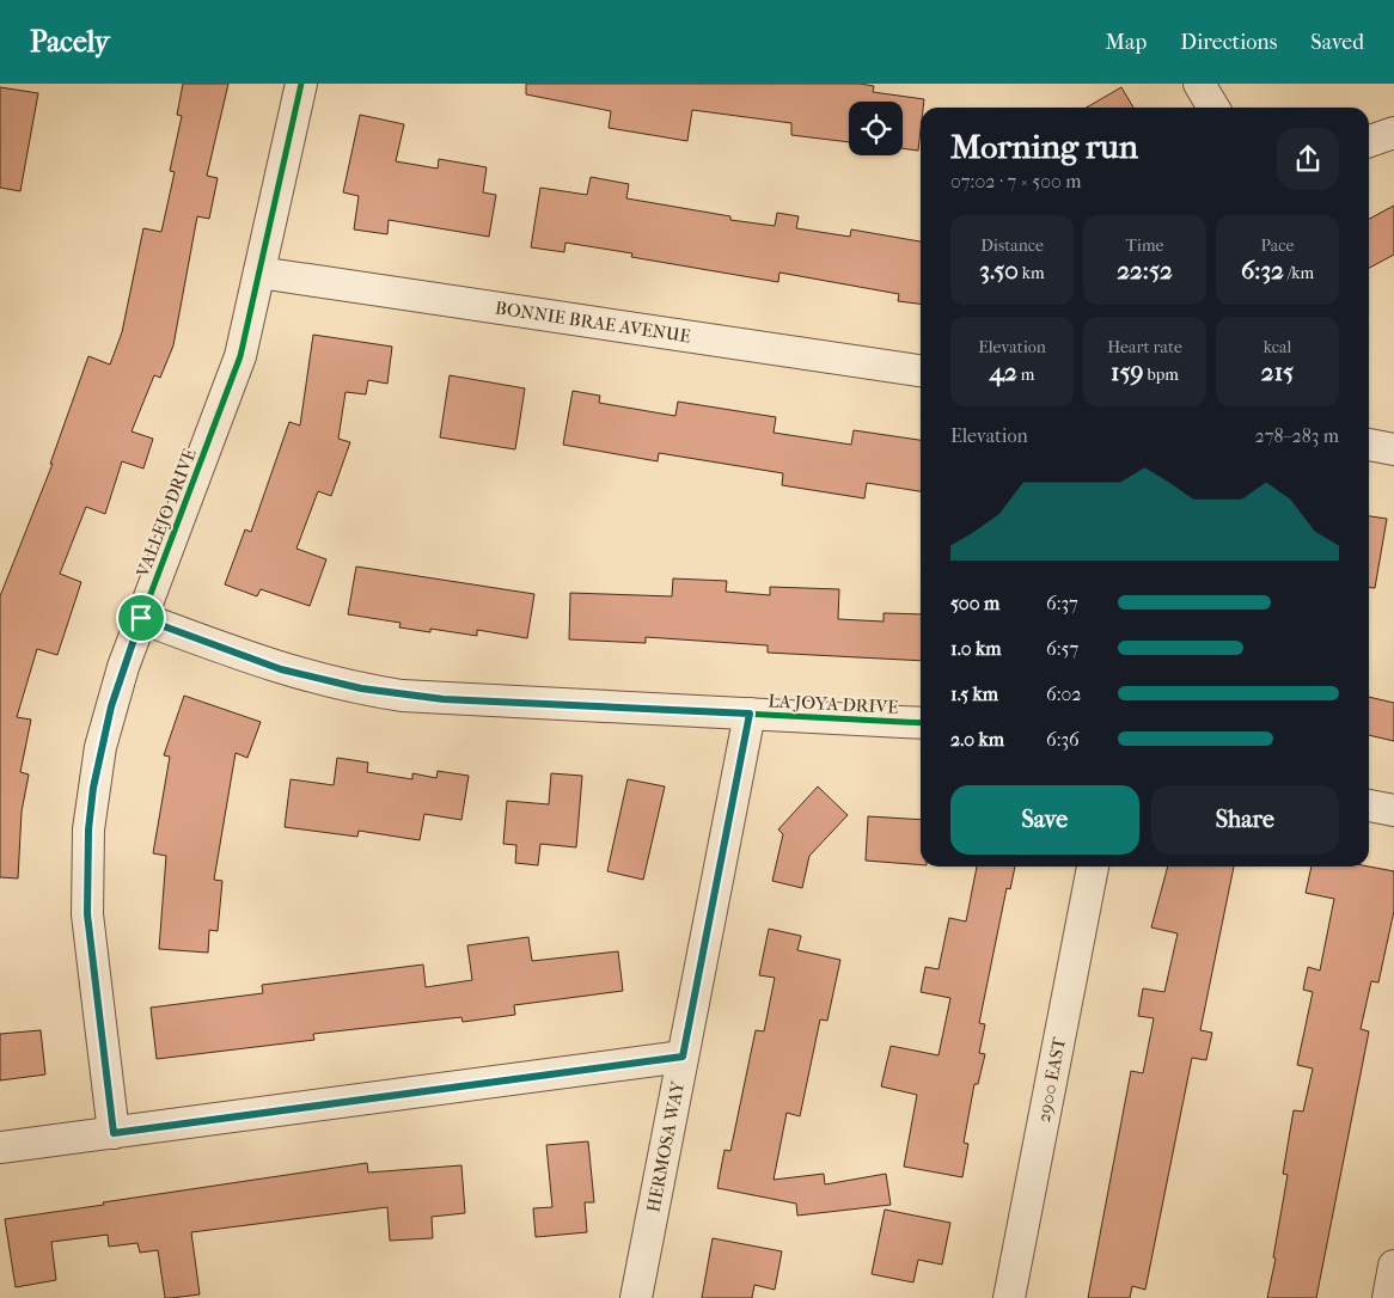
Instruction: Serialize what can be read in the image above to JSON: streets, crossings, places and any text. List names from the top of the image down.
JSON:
{
  "streets": {
    "street": [
      "BONNIE BRAE AVENUE",
      "VALLEJO DRIVE",
      "LA JOYA DRIVE",
      "2900 EAST",
      "HERMOSA WAY"
    ]
  },
  "crossings": [
    ["BONNIE BRAE AVENUE", "VALLEJO DRIVE"],
    ["VALLEJO DRIVE", "LA JOYA DRIVE"],
    ["LA JOYA DRIVE", "HERMOSA WAY"]
  ],
  "page": {
    "header": "Pacely",
    "nav": ["Map", "Directions", "Saved"],
    "heading": ["Morning run", "07:02 · 7 × 500 m"],
    "stats": [
      ["Distance", "3.50 km"],
      ["Time", "22:52"],
      ["Pace", "6:32 /km"],
      ["Elevation", "42 m"],
      ["Heart rate", "159 bpm"],
      ["kcal", "215"]
    ],
    "chart": ["Elevation", "278–283 m"],
    "list": [
      {
        "name": "500 m",
        "note": "6:37"
      },
      {
        "name": "1.0 km",
        "note": "6:57"
      },
      {
        "name": "1.5 km",
        "note": "6:02"
      },
      {
        "name": "2.0 km",
        "note": "6:36"
      }
    ],
    "buttons": ["Save", "Share"]
  }
}
